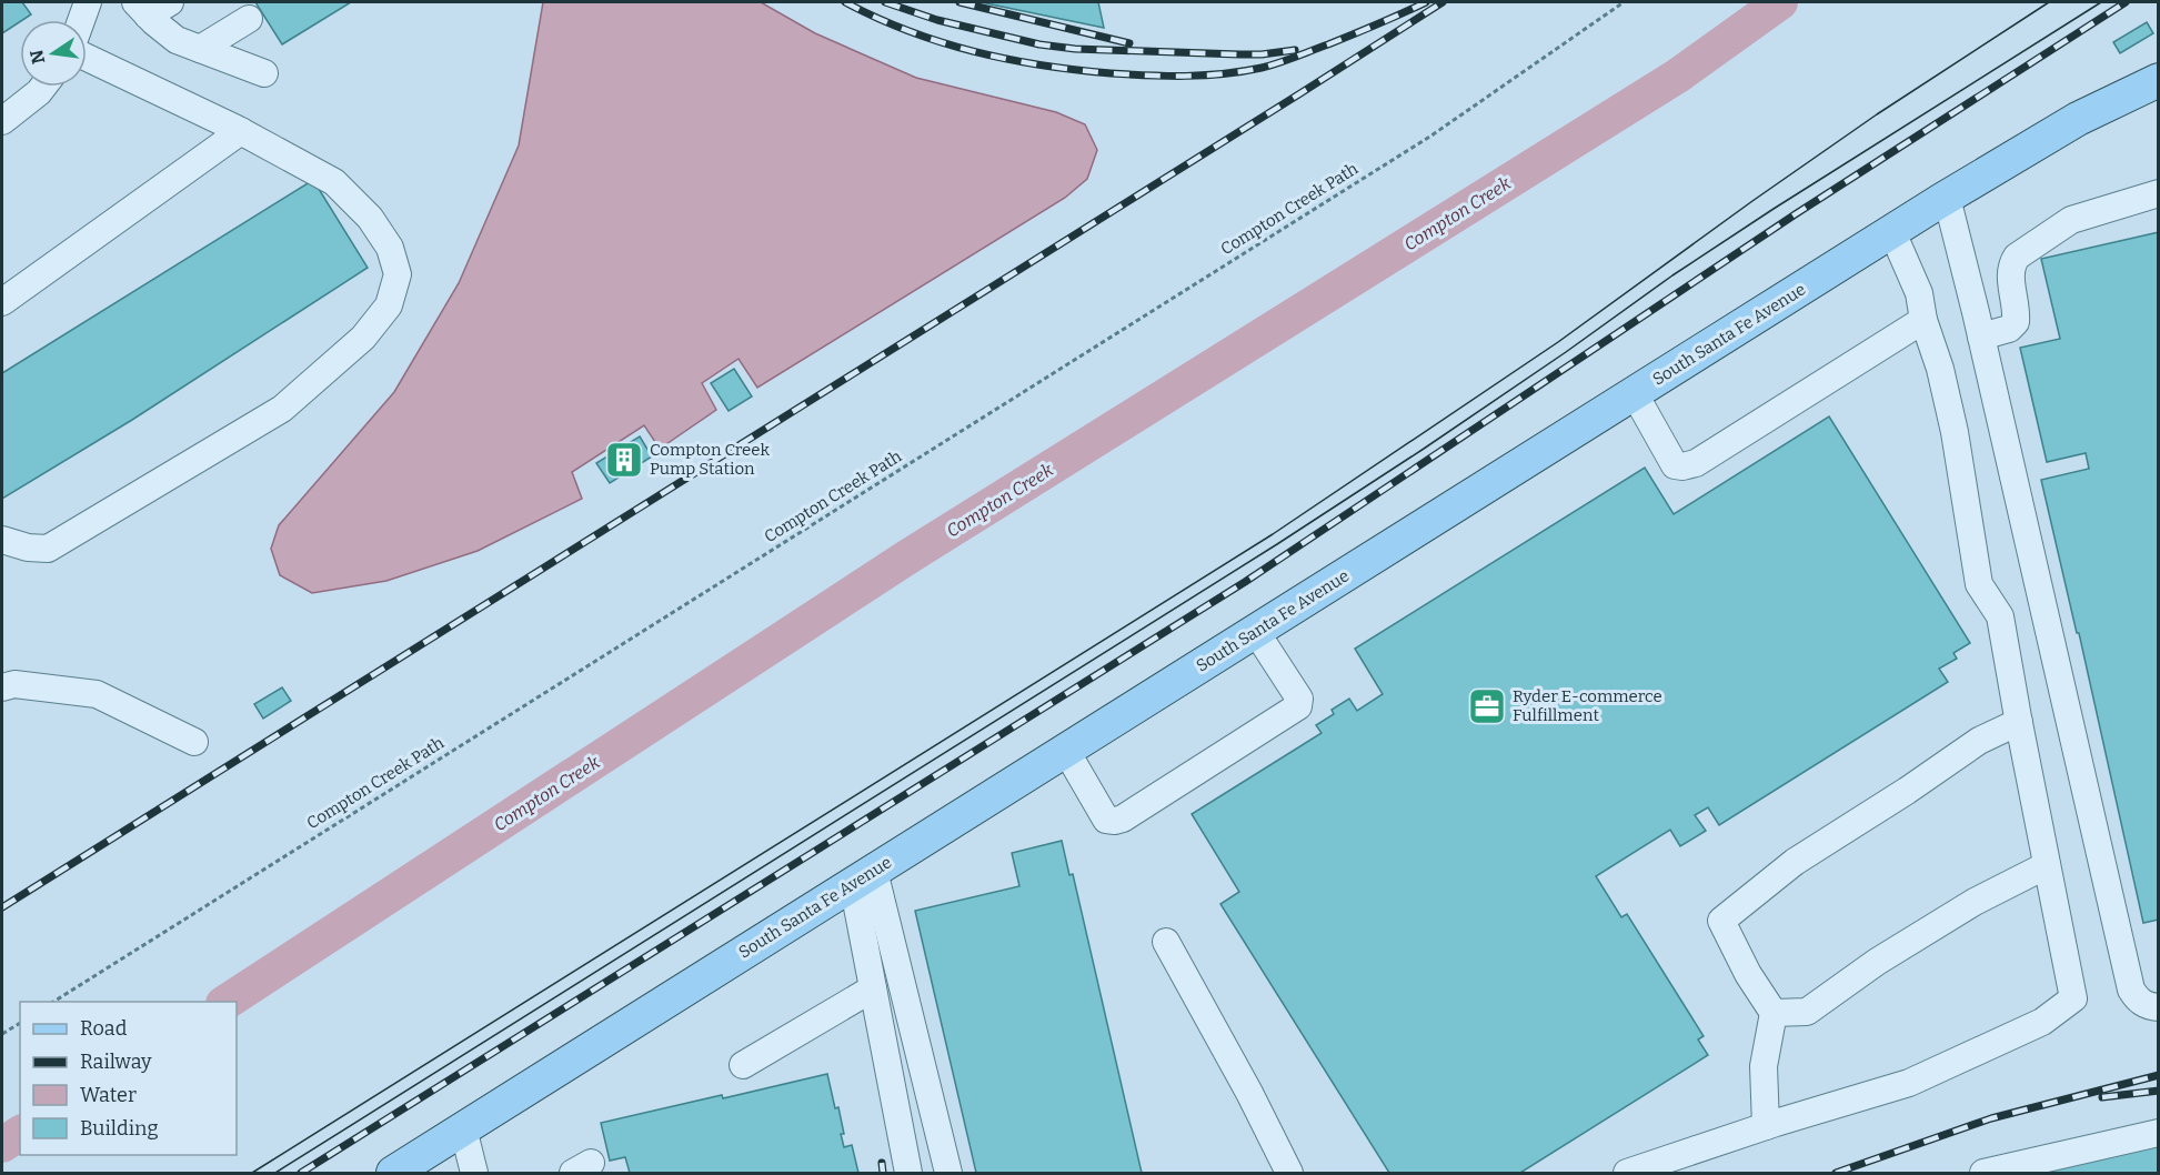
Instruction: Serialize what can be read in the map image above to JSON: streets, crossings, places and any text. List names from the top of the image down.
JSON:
{
  "streets": {
    "main road": ["South Santa Fe Avenue"],
    "path": ["Compton Creek Path"]
  },
  "water": ["Compton Creek"],
  "places": {
    "building": ["Compton Creek Pump Station"],
    "office": ["Ryder E-commerce Fulfillment"]
  },
  "legend": [
    "Road",
    "Railway",
    "Water",
    "Building"
  ],
  "north": "left"
}
